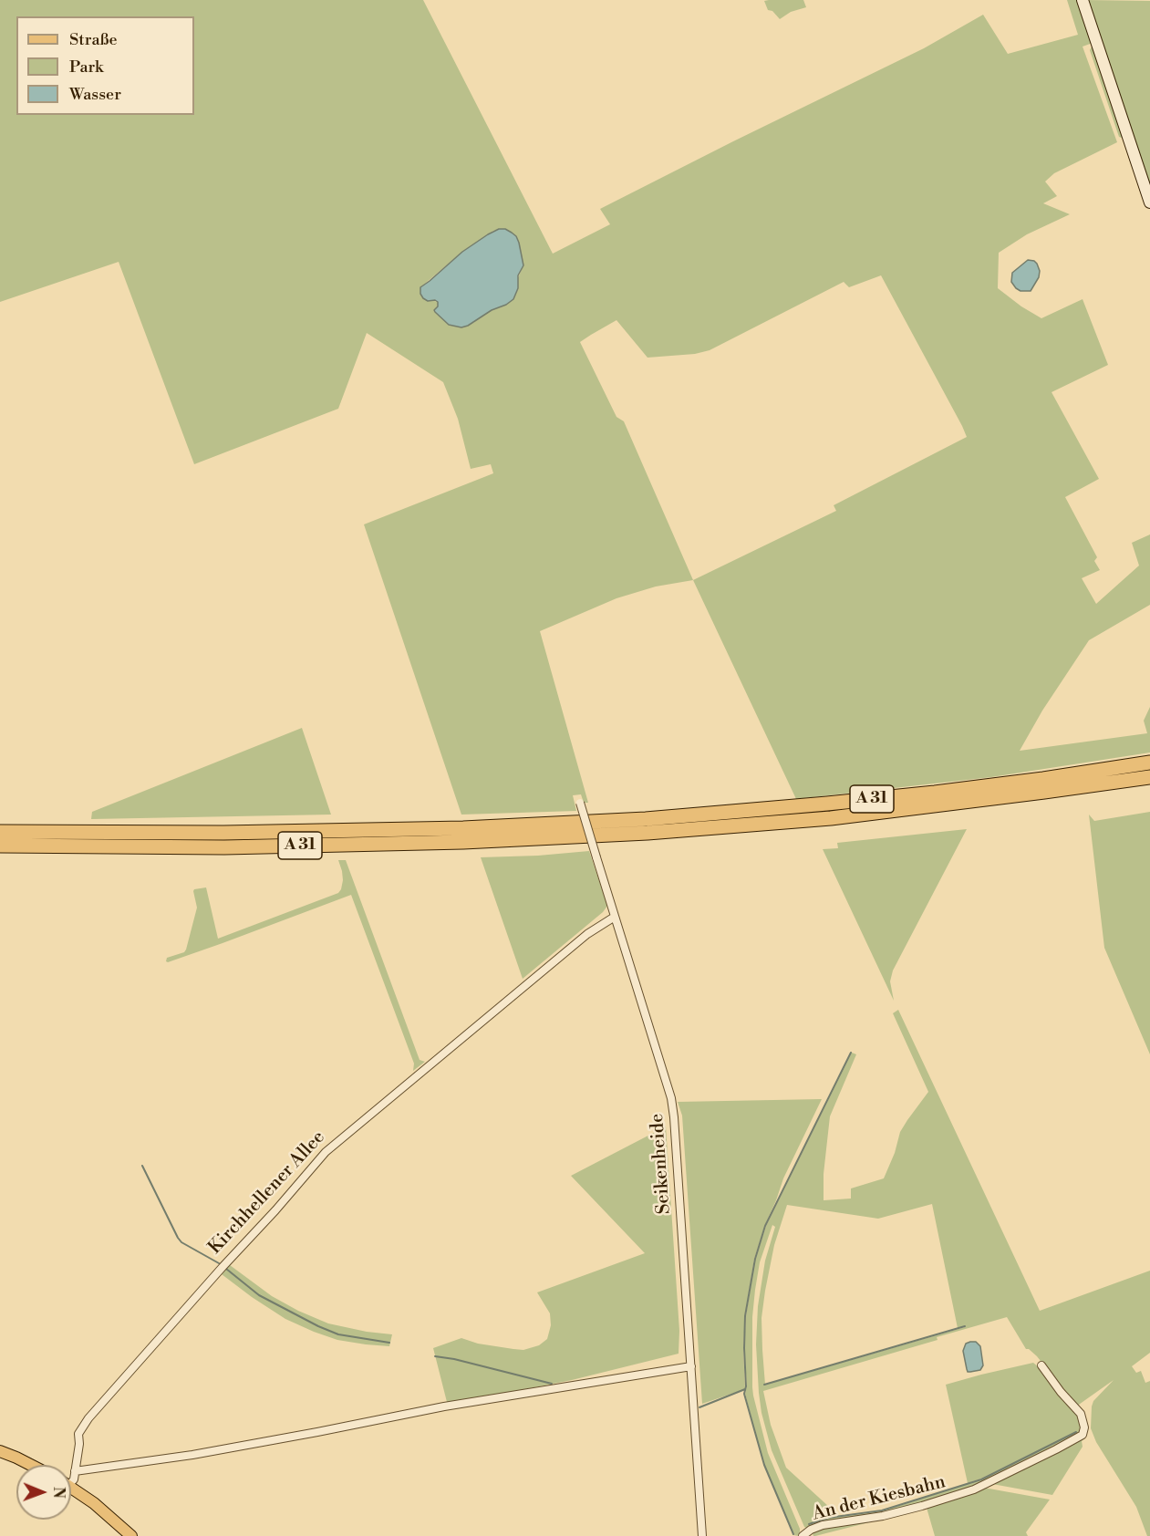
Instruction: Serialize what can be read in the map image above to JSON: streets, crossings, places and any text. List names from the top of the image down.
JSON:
{
  "streets": {
    "highway": ["A 31"],
    "main road": ["Kirchhellener Allee"],
    "street": ["Seikenheide", "An der Kiesbahn"]
  },
  "crossings": [
    ["Seikenheide", "Kirchhellener Allee"]
  ],
  "legend": ["Straße", "Park", "Wasser"],
  "north": "right"
}
